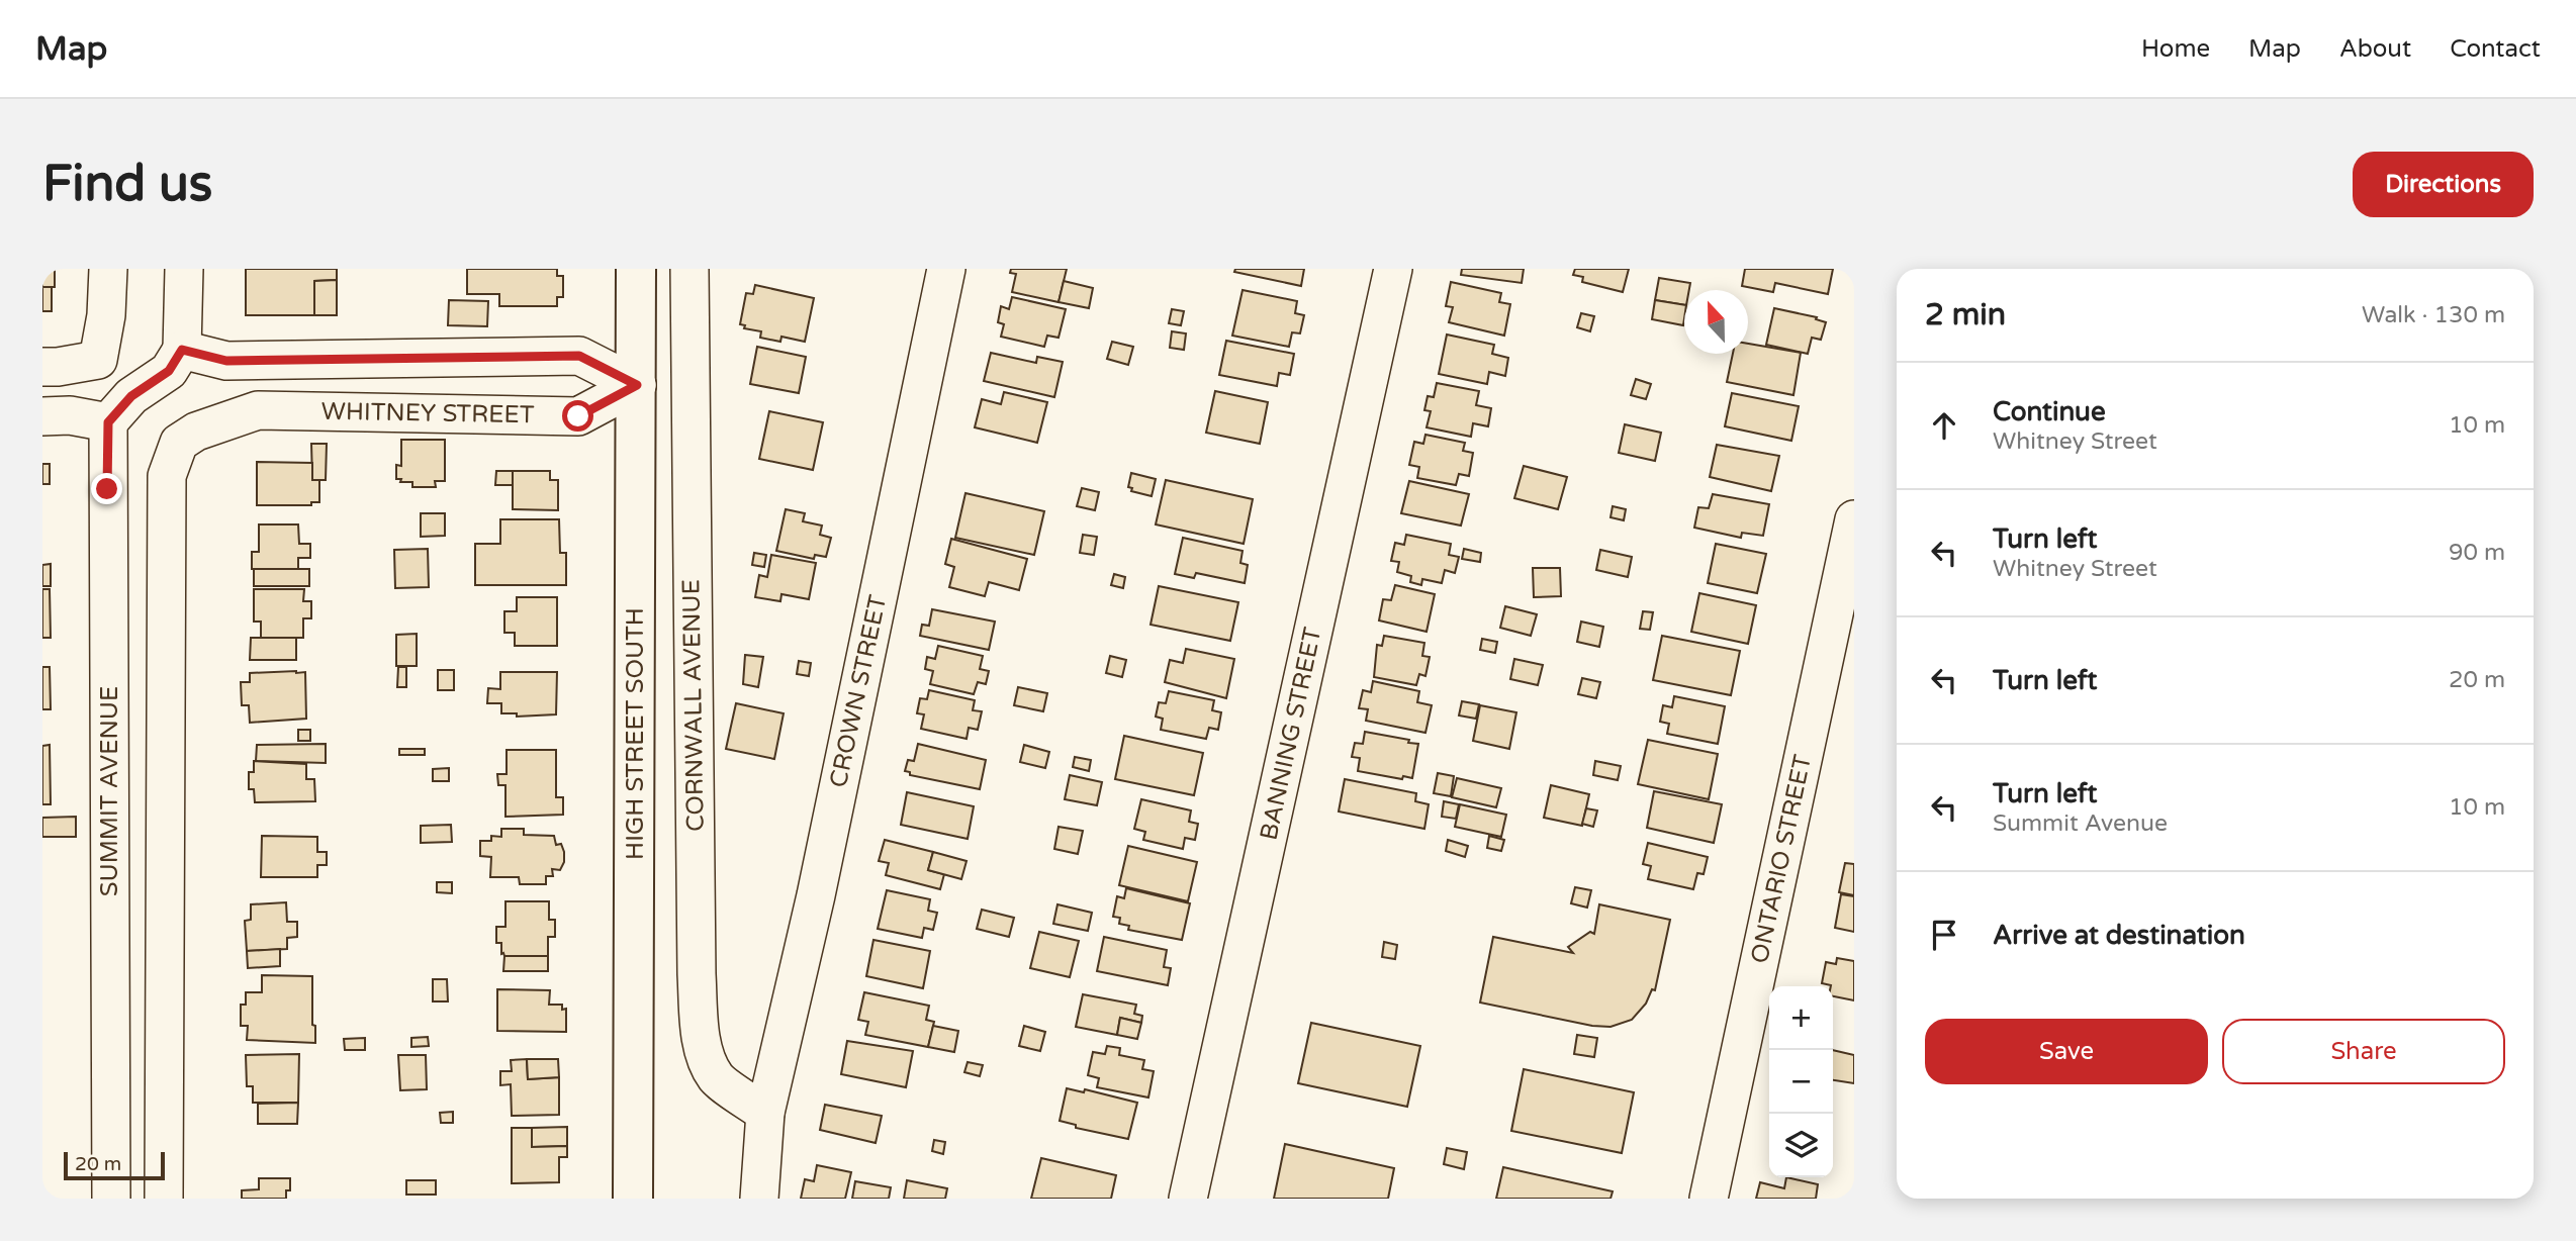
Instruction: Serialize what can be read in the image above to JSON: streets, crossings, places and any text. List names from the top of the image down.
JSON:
{
  "streets": {
    "main road": ["HIGH STREET SOUTH"],
    "street": [
      "WHITNEY STREET",
      "CROWN STREET",
      "CORNWALL AVENUE",
      "BANNING STREET",
      "SUMMIT AVENUE",
      "ONTARIO STREET"
    ]
  },
  "crossings": [
    ["WHITNEY STREET", "HIGH STREET SOUTH"],
    ["CROWN STREET", "CORNWALL AVENUE"]
  ],
  "scale_bar": "20 m",
  "north": "top",
  "page": {
    "header": "Map",
    "nav": [
      "Home",
      "Map",
      "About",
      "Contact"
    ],
    "buttons": [
      "Directions",
      ["Save", "Share"]
    ],
    "title": "Find us",
    "heading": ["2 min", "Walk · 130 m"],
    "list": [
      ["Continue", "Whitney Street", "10 m"],
      ["Turn left", "Whitney Street", "90 m"],
      ["Turn left", "20 m"],
      ["Turn left", "Summit Avenue", "10 m"],
      "Arrive at destination"
    ],
    "map_buttons": ["+", "−"],
    "scale": "20 m"
  }
}
